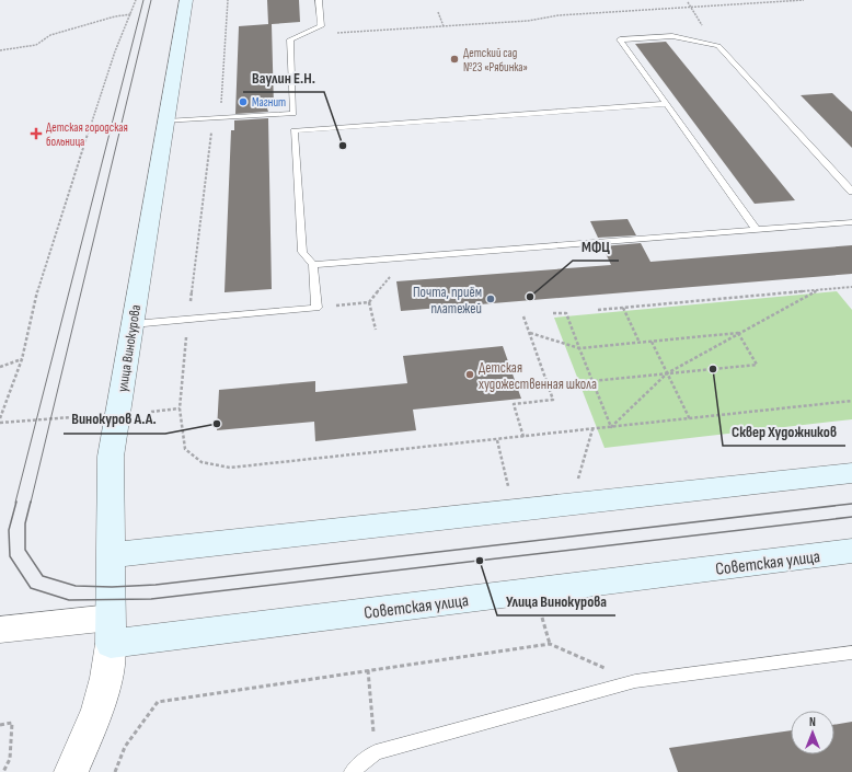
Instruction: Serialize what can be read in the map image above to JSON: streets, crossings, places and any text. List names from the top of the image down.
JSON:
{
  "streets": {
    "main road": ["улица Винокурова", "Советская улица"]
  },
  "crossings": [
    ["улица Винокурова", "Советская улица"]
  ],
  "places": {
    "other": [
      "Детский сад №23 «Рябинка»",
      "Магнит",
      "Ваулин Е.Н.",
      "МФЦ",
      "Почта, приём платежей",
      "Сквер Художников",
      "Детская художественная школа",
      "Винокуров А.А.",
      "Улица Винокурова"
    ],
    "health": ["Детская городская больница"]
  },
  "north": "top"
}
